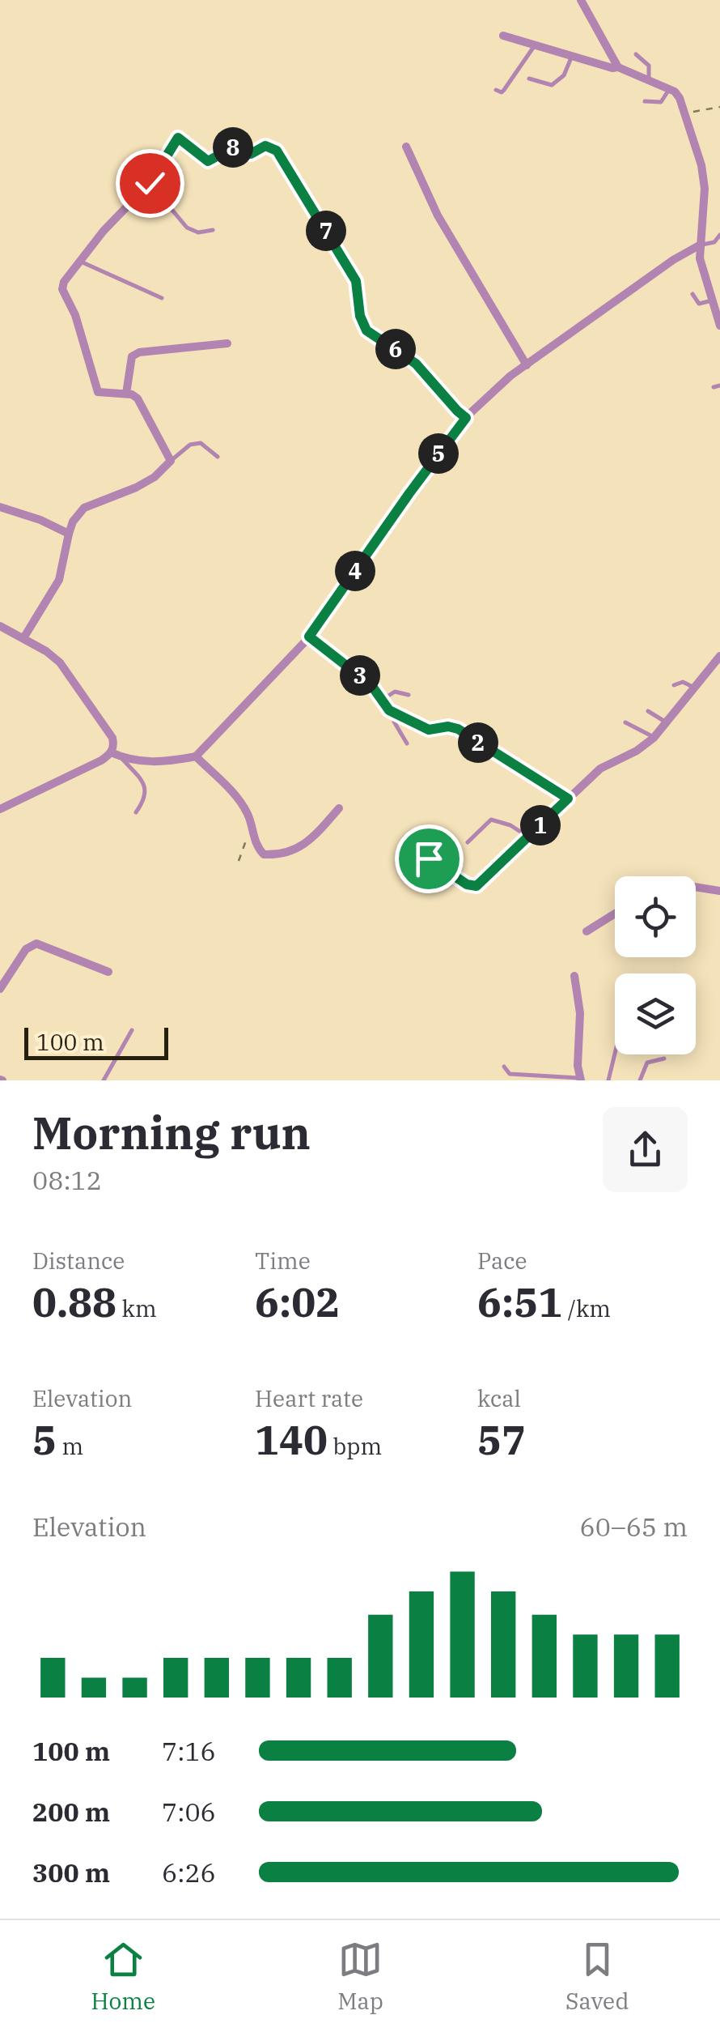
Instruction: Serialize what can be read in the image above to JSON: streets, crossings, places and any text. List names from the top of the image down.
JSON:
{
  "scale_bar": "100 m",
  "page": {
    "pins": [
      "8",
      "7",
      "6",
      "5",
      "4",
      "3",
      "2",
      "1"
    ],
    "scale": "100 m",
    "heading": ["Morning run", "08:12"],
    "stats": [
      ["Distance", "0.88 km"],
      ["Time", "6:02"],
      ["Pace", "6:51 /km"],
      ["Elevation", "5 m"],
      ["Heart rate", "140 bpm"],
      ["kcal", "57"]
    ],
    "chart": ["Elevation", "60–65 m"],
    "list": [
      {
        "name": "100 m",
        "note": "7:16"
      },
      {
        "name": "200 m",
        "note": "7:06"
      },
      {
        "name": "300 m",
        "note": "6:26"
      }
    ],
    "tabs": ["Home", "Map", "Saved"]
  }
}
